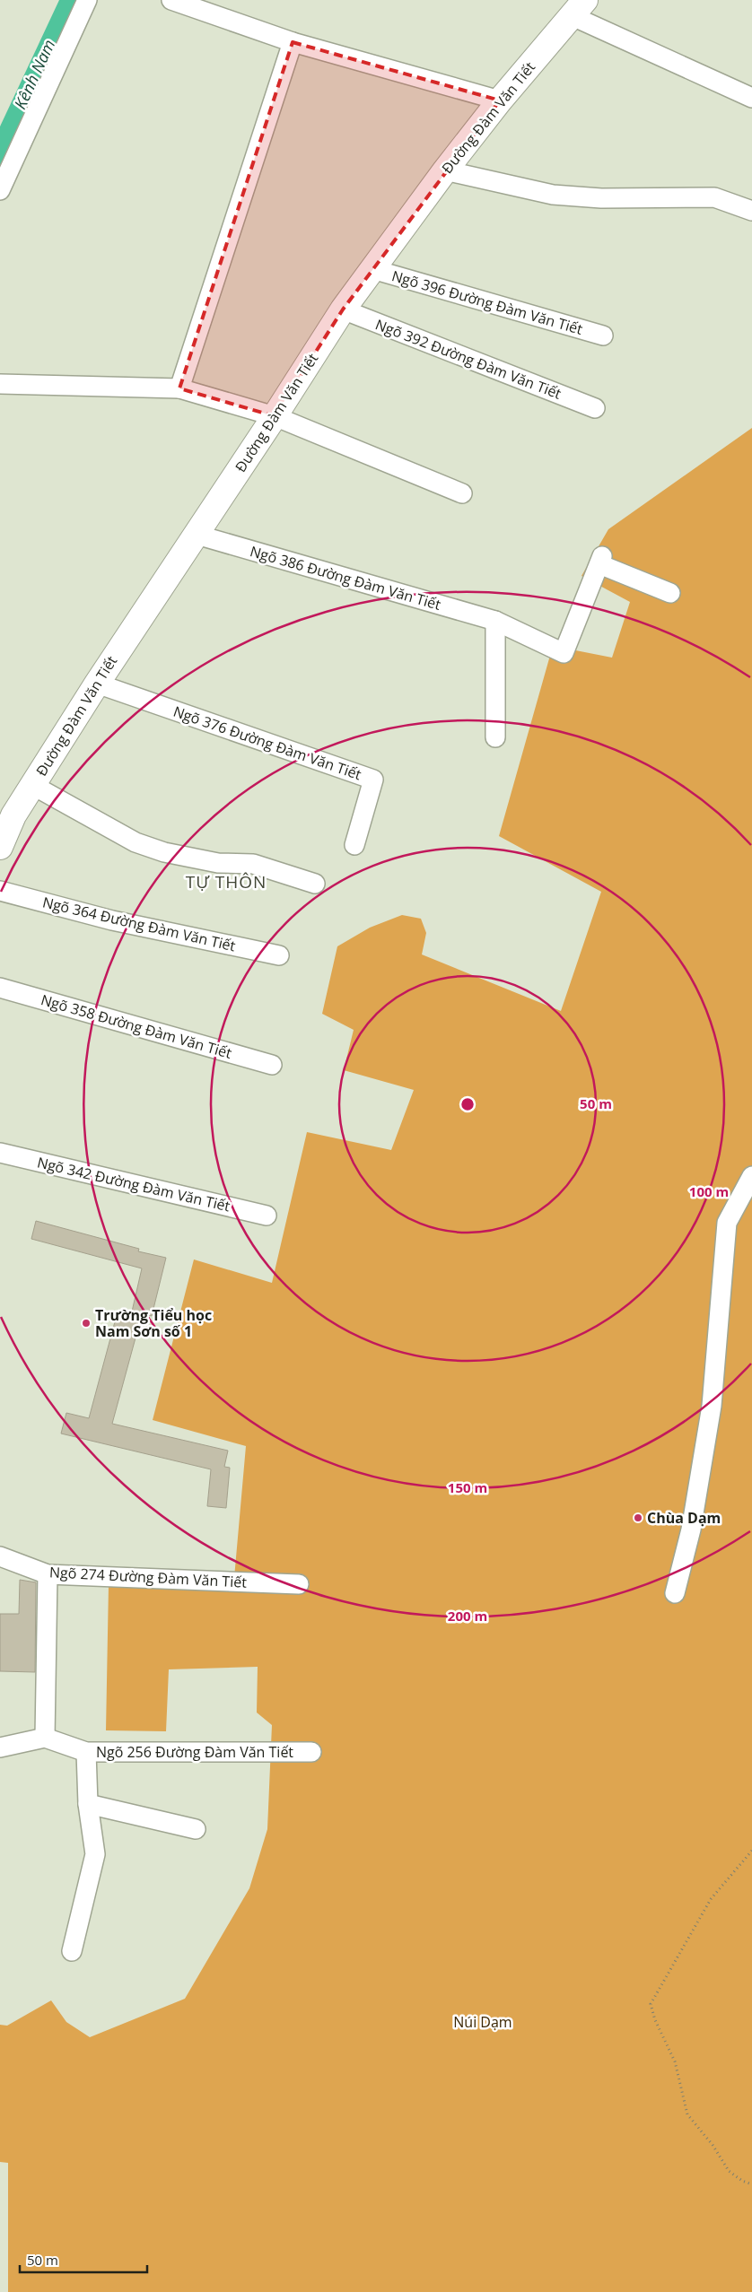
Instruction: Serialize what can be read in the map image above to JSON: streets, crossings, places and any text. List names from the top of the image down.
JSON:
{
  "streets": {
    "main road": ["Đường Đàm Văn Tiết"],
    "street": [
      "Ngõ 396 Đường Đàm Văn Tiết",
      "Ngõ 392 Đường Đàm Văn Tiết",
      "Ngõ 386 Đường Đàm Văn Tiết",
      "Ngõ 376 Đường Đàm Văn Tiết",
      "Ngõ 364 Đường Đàm Văn Tiết",
      "Ngõ 358 Đường Đàm Văn Tiết",
      "Ngõ 342 Đường Đàm Văn Tiết",
      "Ngõ 274 Đường Đàm Văn Tiết",
      "Ngõ 256 Đường Đàm Văn Tiết"
    ]
  },
  "crossings": [
    ["Đường Đàm Văn Tiết", "Ngõ 396 Đường Đàm Văn Tiết"],
    ["Đường Đàm Văn Tiết", "Ngõ 392 Đường Đàm Văn Tiết"],
    ["Đường Đàm Văn Tiết", "Ngõ 386 Đường Đàm Văn Tiết"],
    ["Đường Đàm Văn Tiết", "Ngõ 376 Đường Đàm Văn Tiết"]
  ],
  "districts": ["TỰ THÔN"],
  "water": ["Kênh Nam"],
  "parks": ["Núi Dạm"],
  "places": ["Trường Tiểu học Nam Sơn số 1", "Chùa Dạm"],
  "scale_bar": "50 m",
  "rings": [
    "50 m",
    "100 m",
    "150 m",
    "200 m"
  ]
}
